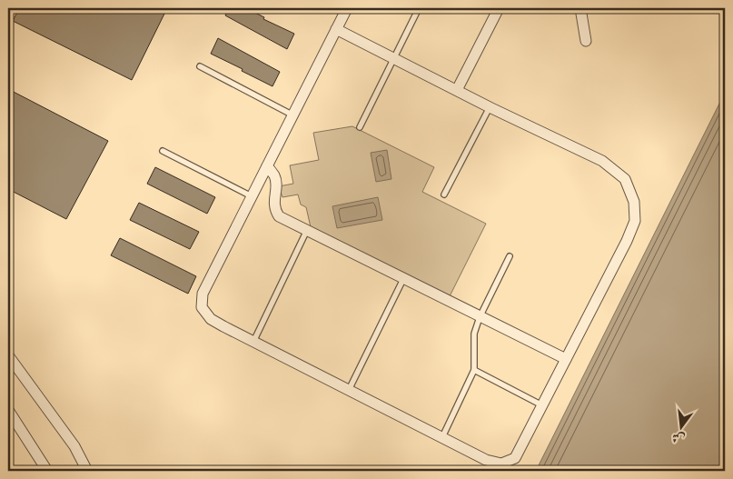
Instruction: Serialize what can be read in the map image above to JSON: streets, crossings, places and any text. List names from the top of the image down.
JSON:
{
  "north": "bottom"
}
